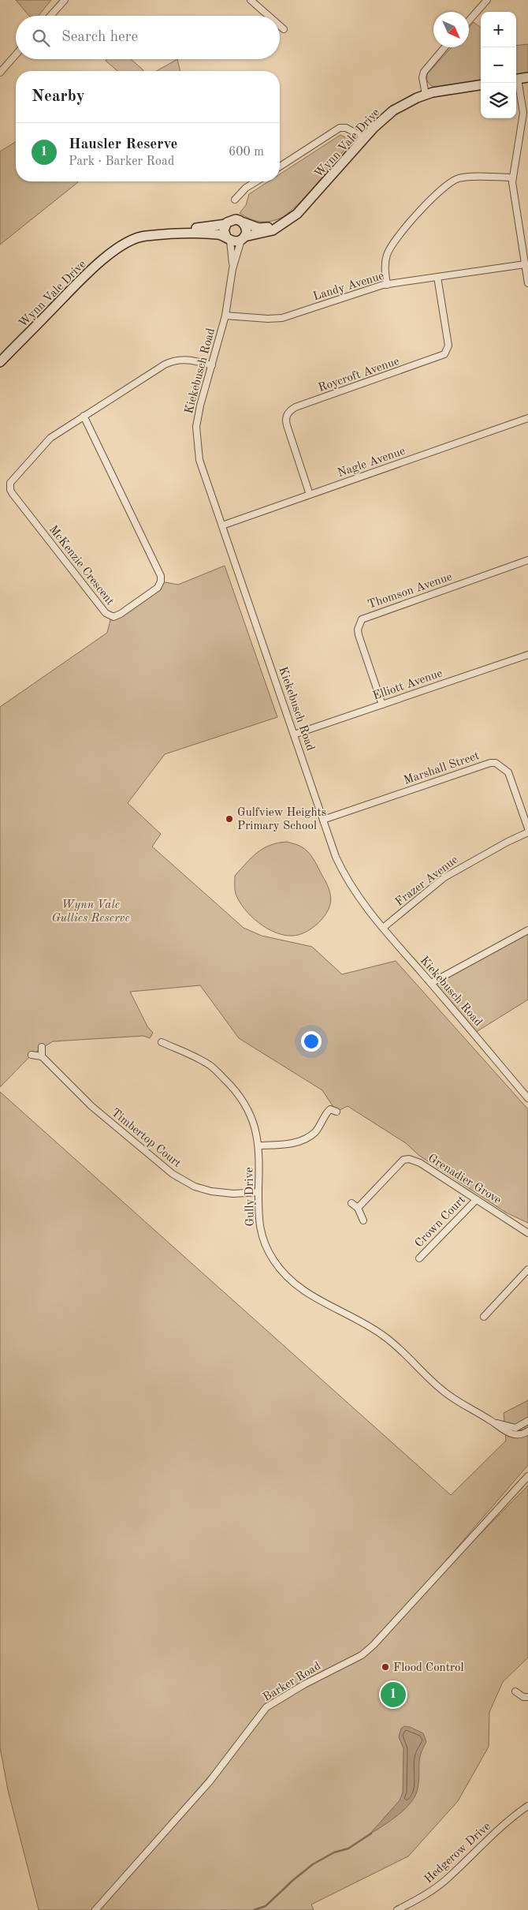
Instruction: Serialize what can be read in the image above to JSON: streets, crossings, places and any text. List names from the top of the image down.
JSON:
{
  "streets": {
    "main road": ["Wynn Vale Drive"],
    "street": [
      "Landy Avenue",
      "Kiekebusch Road",
      "Roycroft Avenue",
      "Nagle Avenue",
      "McKenzie Crescent",
      "Thomson Avenue",
      "Elliott Avenue",
      "Marshall Street",
      "Frazer Avenue",
      "Timbertop Court",
      "Grenadier Grove",
      "Gully Drive",
      "Crown Court",
      "Barker Road",
      "Hedgerow Drive"
    ]
  },
  "crossings": [
    ["Wynn Vale Drive", "Kiekebusch Road"],
    ["Landy Avenue", "Kiekebusch Road"],
    ["Landy Avenue", "Roycroft Avenue"],
    ["Kiekebusch Road", "Nagle Avenue"],
    ["Kiekebusch Road", "McKenzie Crescent"],
    ["Kiekebusch Road", "Elliott Avenue"],
    ["Kiekebusch Road", "Marshall Street"],
    ["Kiekebusch Road", "Frazer Avenue"],
    ["Roycroft Avenue", "Nagle Avenue"],
    ["Thomson Avenue", "Elliott Avenue"],
    ["Timbertop Court", "Gully Drive"],
    ["Grenadier Grove", "Crown Court"]
  ],
  "parks": ["Wynn Vale Gullies Reserve"],
  "places": ["Gulfview Heights Primary School", "Flood Control"],
  "north": "bottom right",
  "page": {
    "map_buttons": ["+", "−"],
    "search": "Search here",
    "heading": "Nearby",
    "list": [
      {
        "mark": "1",
        "name": "Hausler Reserve",
        "note": "Park · Barker Road",
        "value": "600 m"
      }
    ],
    "pins": "1"
  }
}
